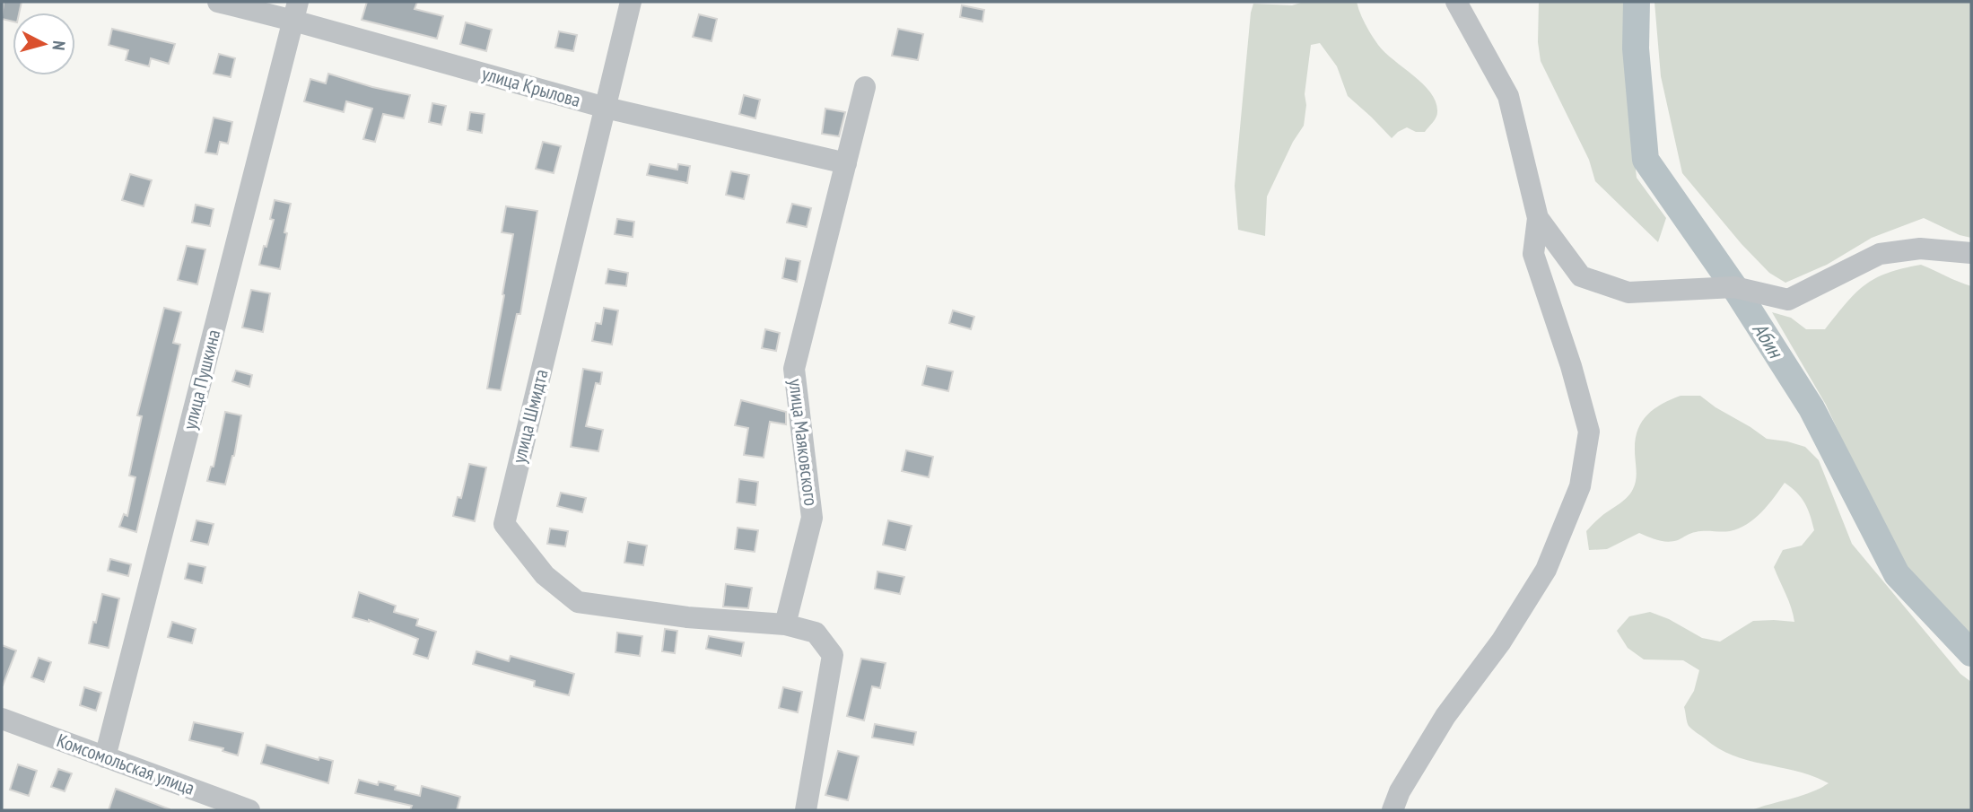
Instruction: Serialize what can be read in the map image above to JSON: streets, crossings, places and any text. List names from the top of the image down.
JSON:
{
  "streets": {
    "street": [
      "улица Крылова",
      "улица Пушкина",
      "улица Шмидта",
      "улица Маяковского",
      "Комсомольская улица"
    ]
  },
  "crossings": [
    ["улица Крылова", "улица Пушкина"],
    ["улица Крылова", "улица Шмидта"],
    ["улица Крылова", "улица Маяковского"],
    ["улица Пушкина", "Комсомольская улица"],
    ["улица Шмидта", "улица Маяковского"]
  ],
  "water": ["Абин"],
  "north": "right"
}
